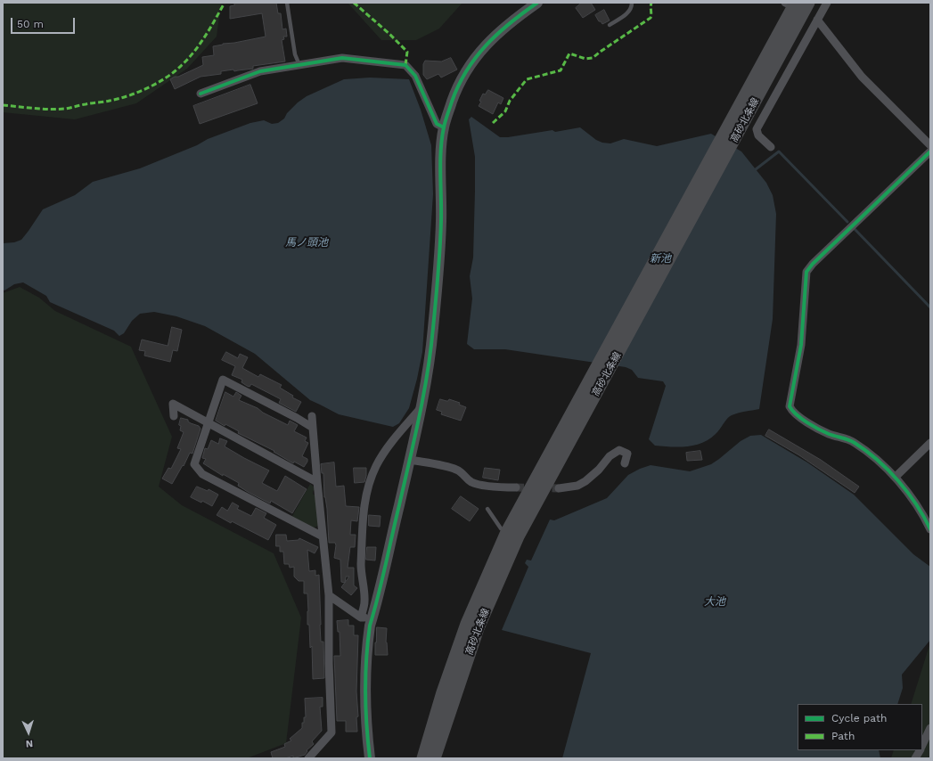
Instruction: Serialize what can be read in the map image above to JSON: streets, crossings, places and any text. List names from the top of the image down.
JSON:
{
  "streets": {
    "main road": ["高砂北条線"]
  },
  "water": ["馬ノ頭池", "新池", "大池"],
  "legend": ["Cycle path", "Path"],
  "scale_bar": "50 m",
  "north": "bottom"
}
